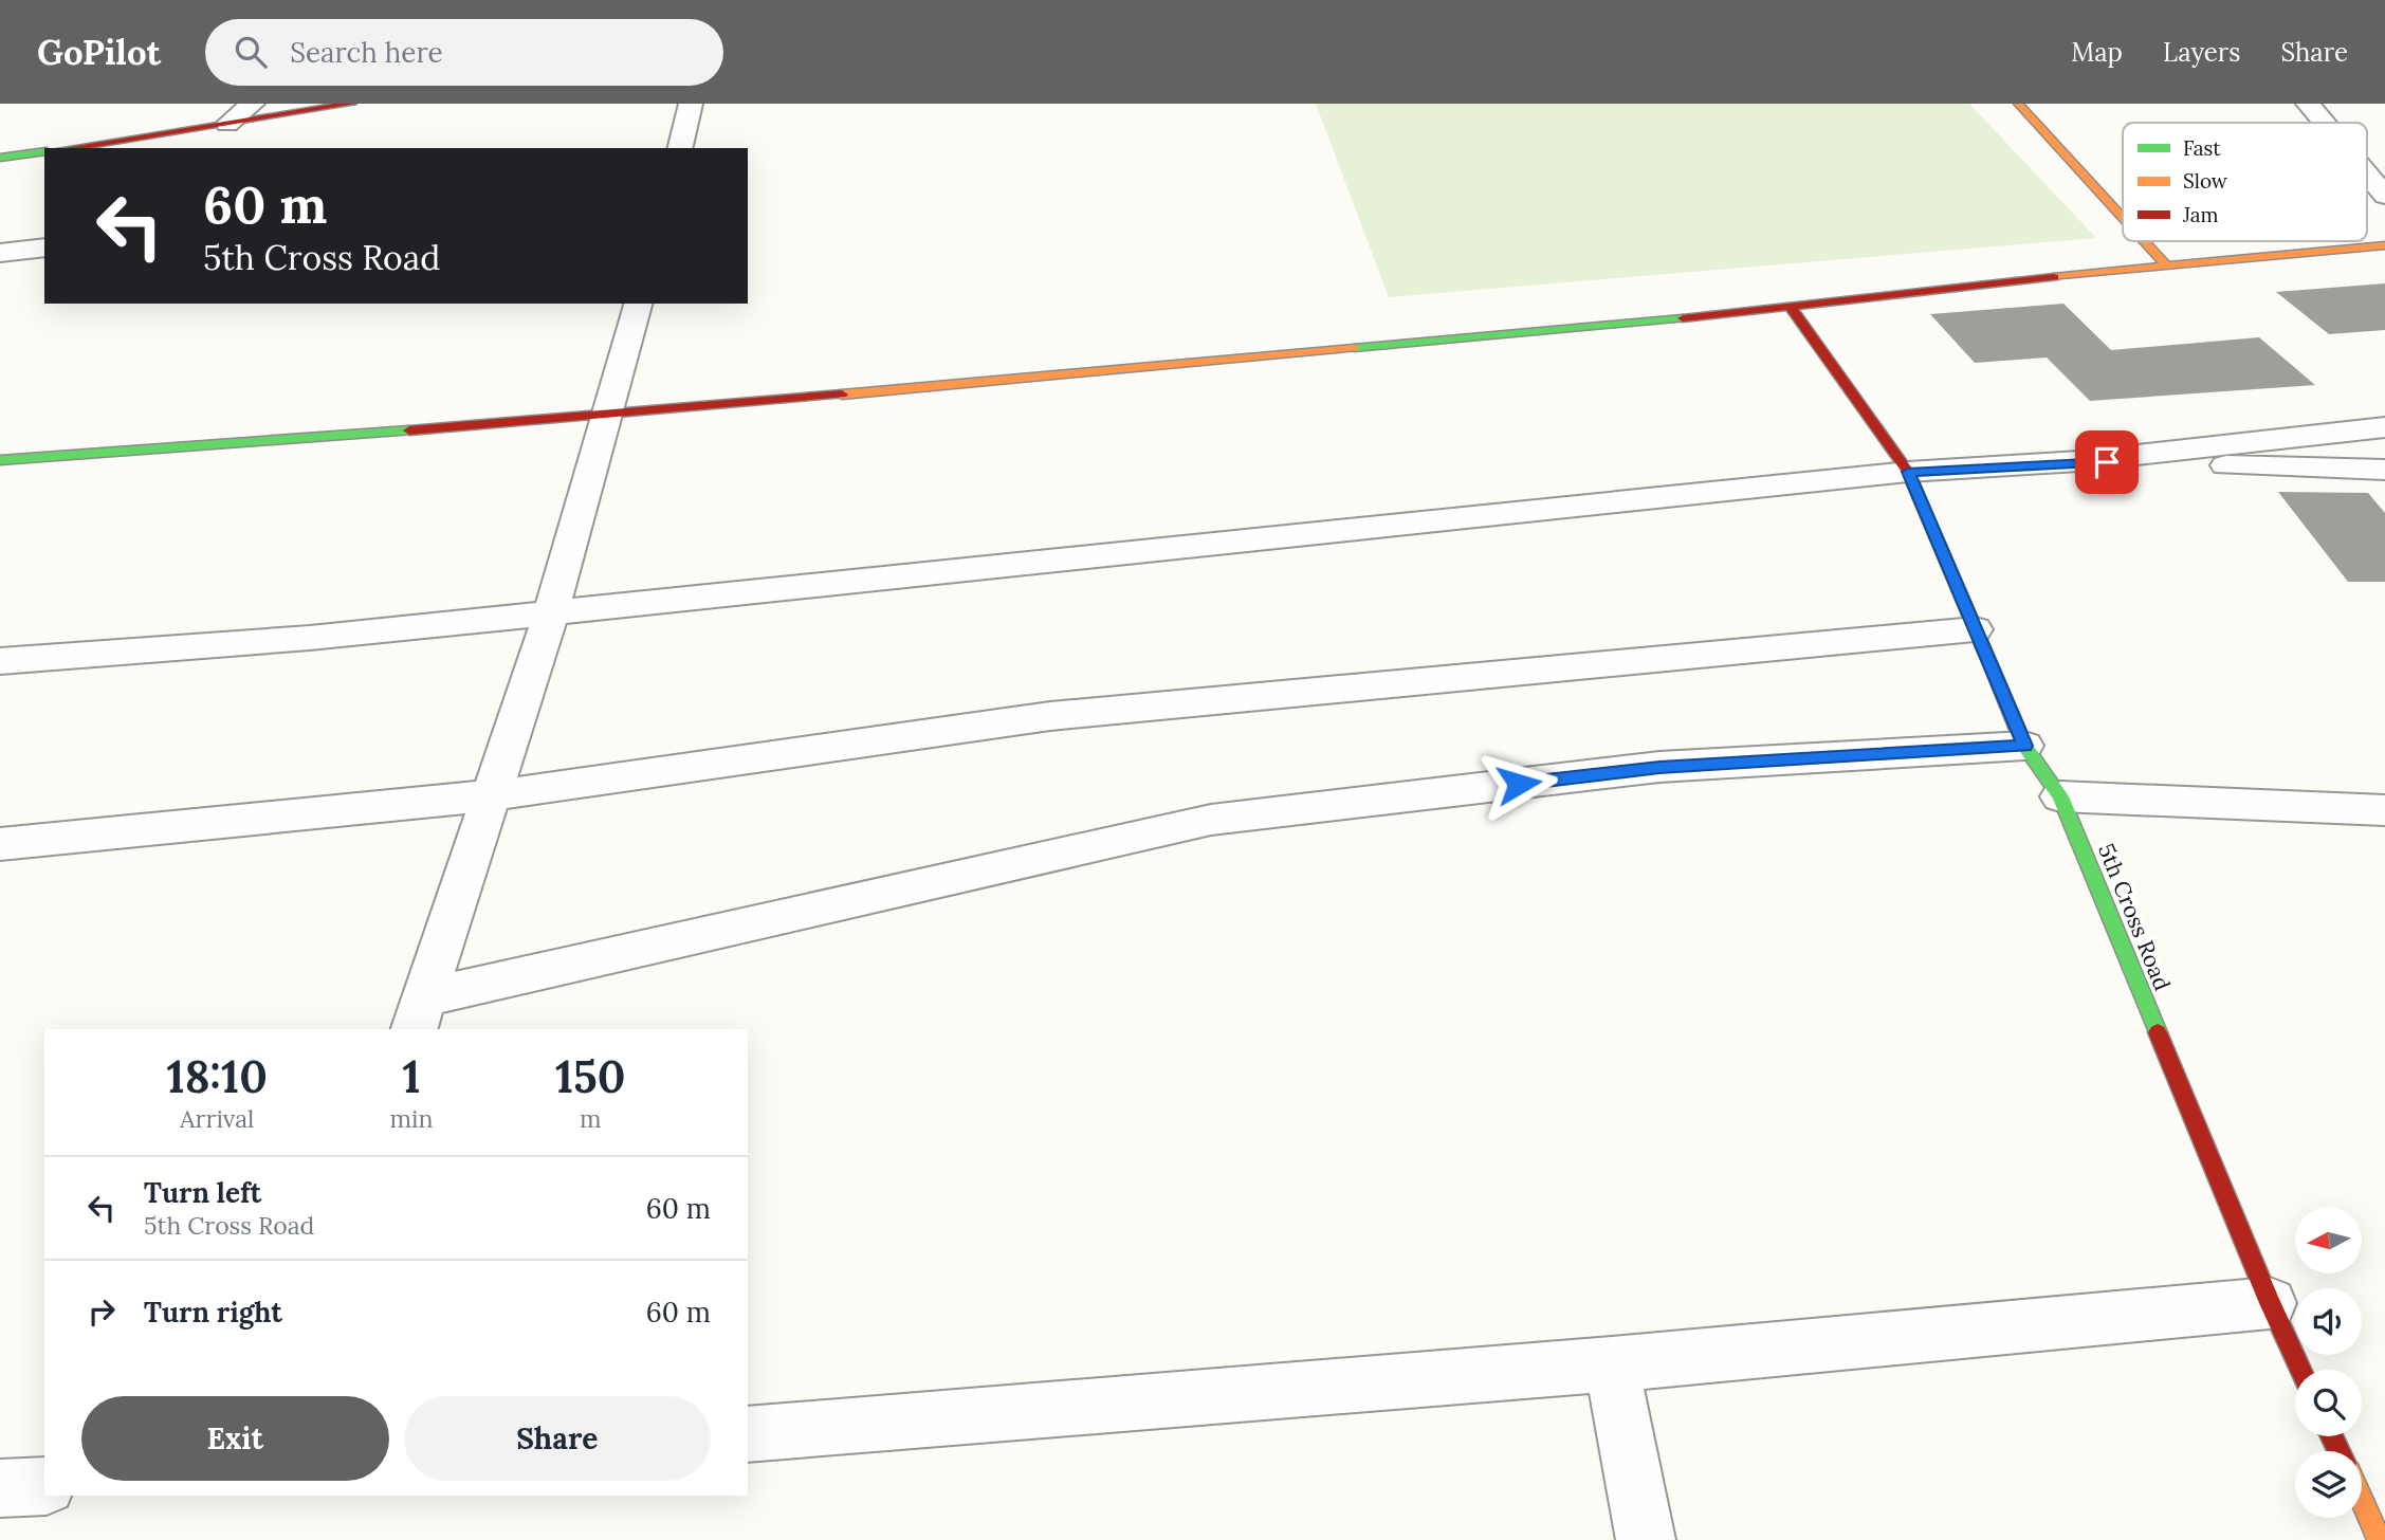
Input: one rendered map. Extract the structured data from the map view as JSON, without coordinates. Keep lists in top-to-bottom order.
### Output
{
  "streets": {
    "street": ["5th Cross Road"]
  },
  "legend": ["Fast", "Slow", "Jam"],
  "north": "left",
  "page": {
    "header": "GoPilot",
    "search": "Search here",
    "nav": ["Map", "Layers", "Share"],
    "turn": ["60 m", "5th Cross Road"],
    "eta": [
      "18:10",
      "Arrival",
      "1",
      "min",
      "150",
      "m"
    ],
    "list": [
      {
        "name": "Turn left",
        "note": "5th Cross Road",
        "value": "60 m"
      },
      {
        "name": "Turn right",
        "value": "60 m"
      }
    ],
    "buttons": ["Exit", "Share"]
  }
}
